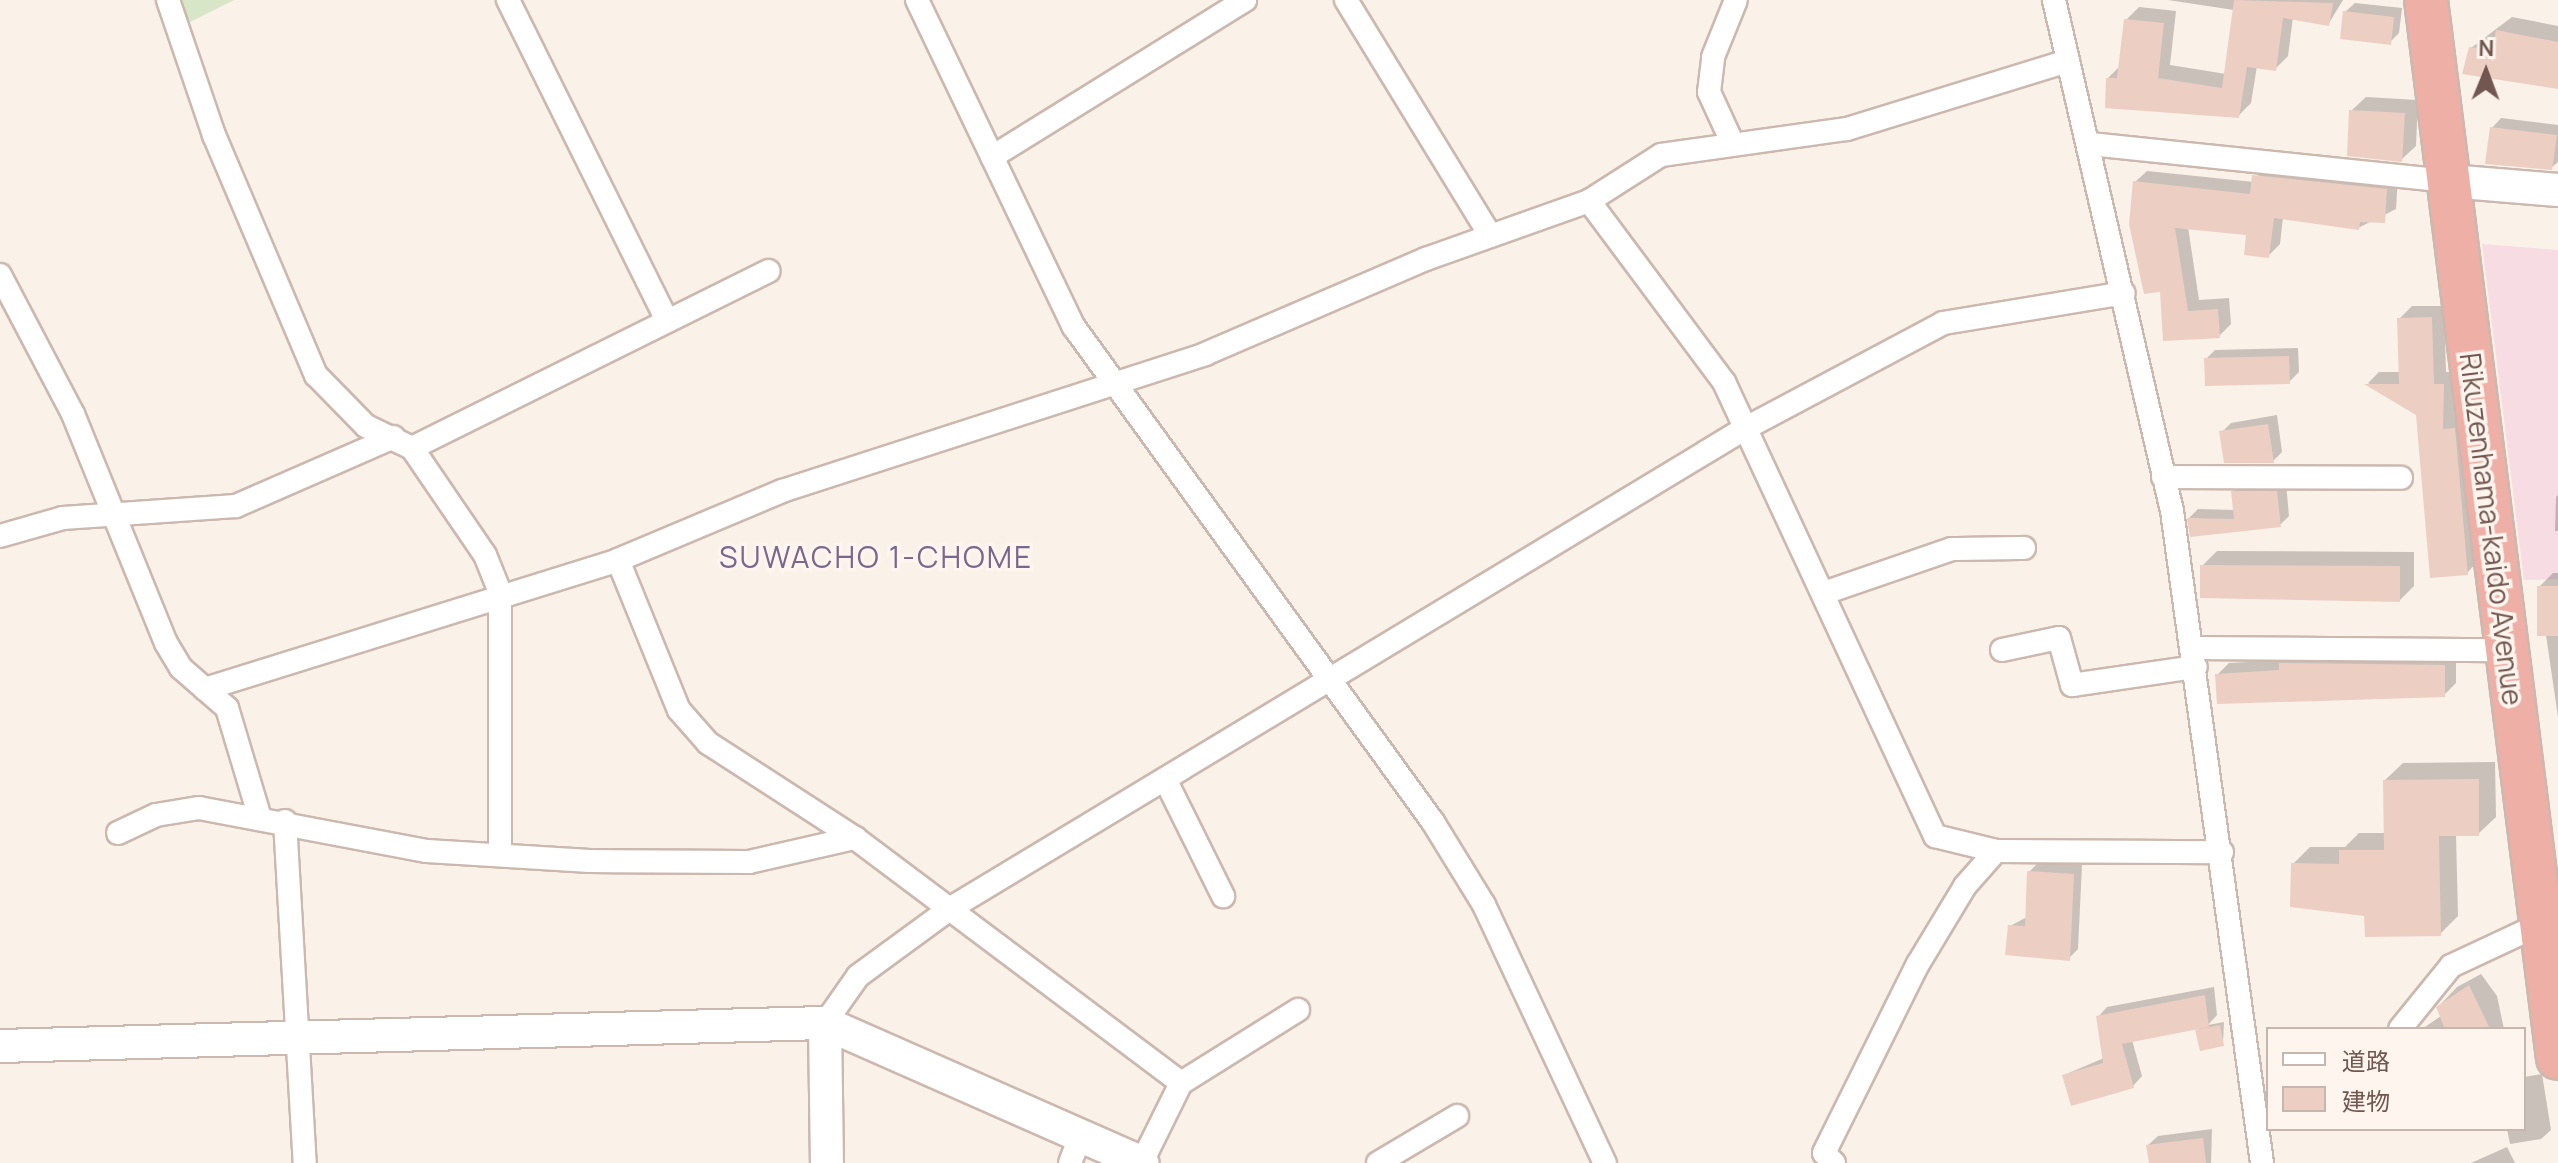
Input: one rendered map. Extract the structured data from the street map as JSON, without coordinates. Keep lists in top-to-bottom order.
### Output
{
  "streets": {
    "highway": ["Rikuzenhama-kaido Avenue"]
  },
  "districts": ["SUWACHO 1-CHOME"],
  "legend": ["道路", "建物"],
  "north": "top"
}
